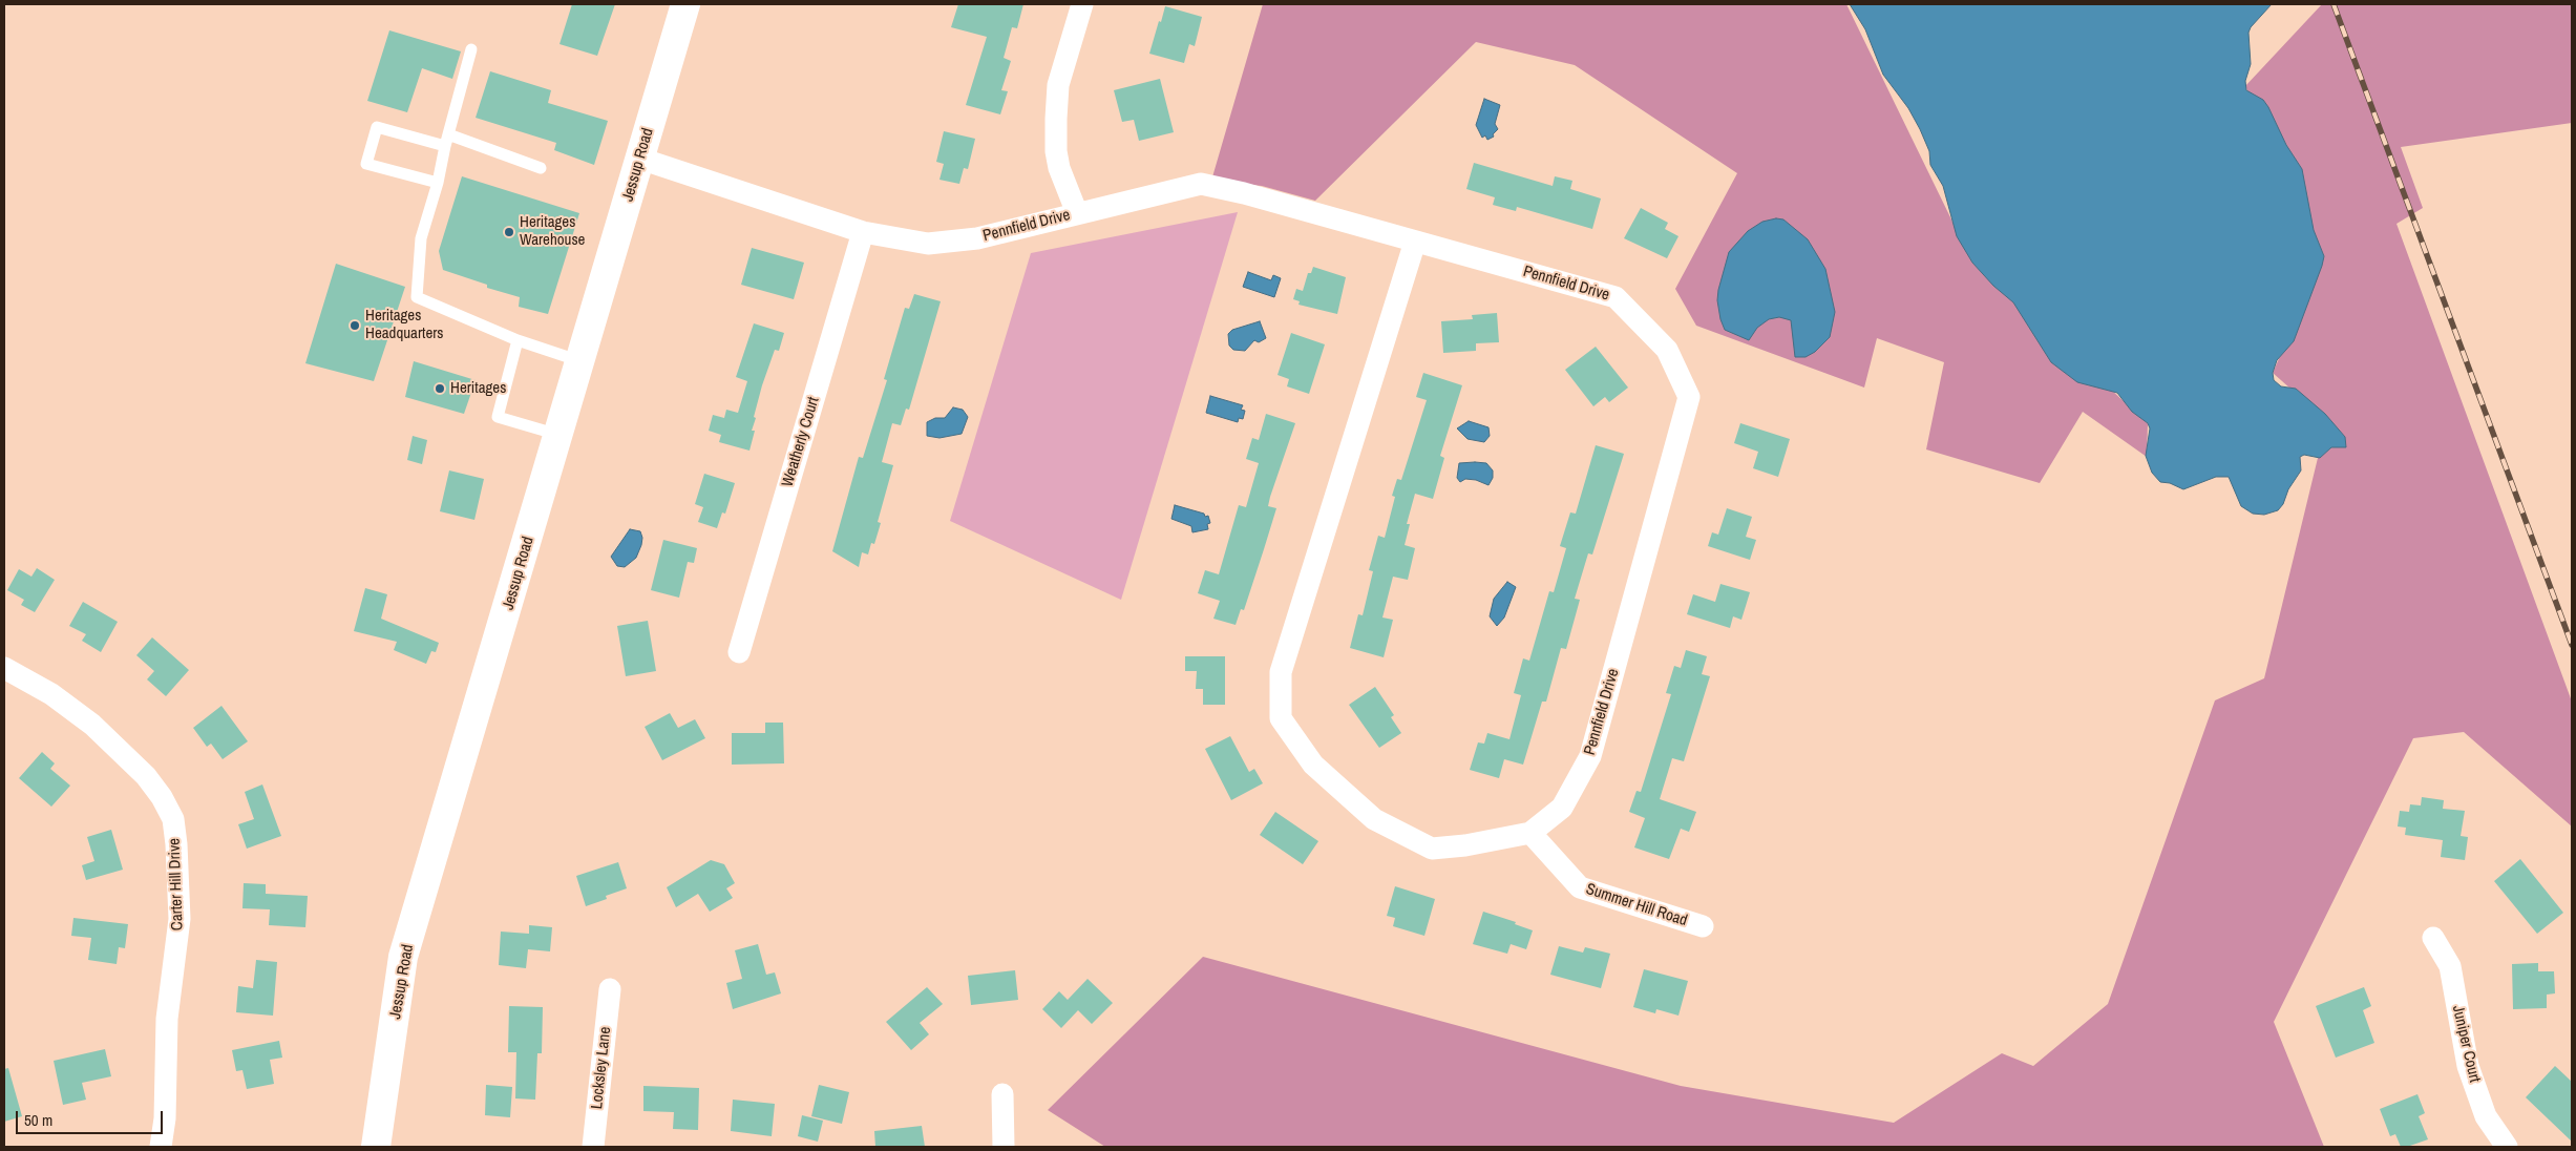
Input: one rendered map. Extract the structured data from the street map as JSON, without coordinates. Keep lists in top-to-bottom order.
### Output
{
  "streets": {
    "street": [
      "Jessup Road",
      "Pennfield Drive",
      "Weatherly Court",
      "Carter Hill Drive",
      "Summer Hill Road",
      "Juniper Court",
      "Locksley Lane"
    ]
  },
  "crossings": [
    ["Jessup Road", "Pennfield Drive"],
    ["Pennfield Drive", "Weatherly Court"],
    ["Pennfield Drive", "Summer Hill Road"]
  ],
  "places": ["Heritages Warehouse", "Heritages Headquarters", "Heritages"],
  "scale_bar": "50 m"
}
